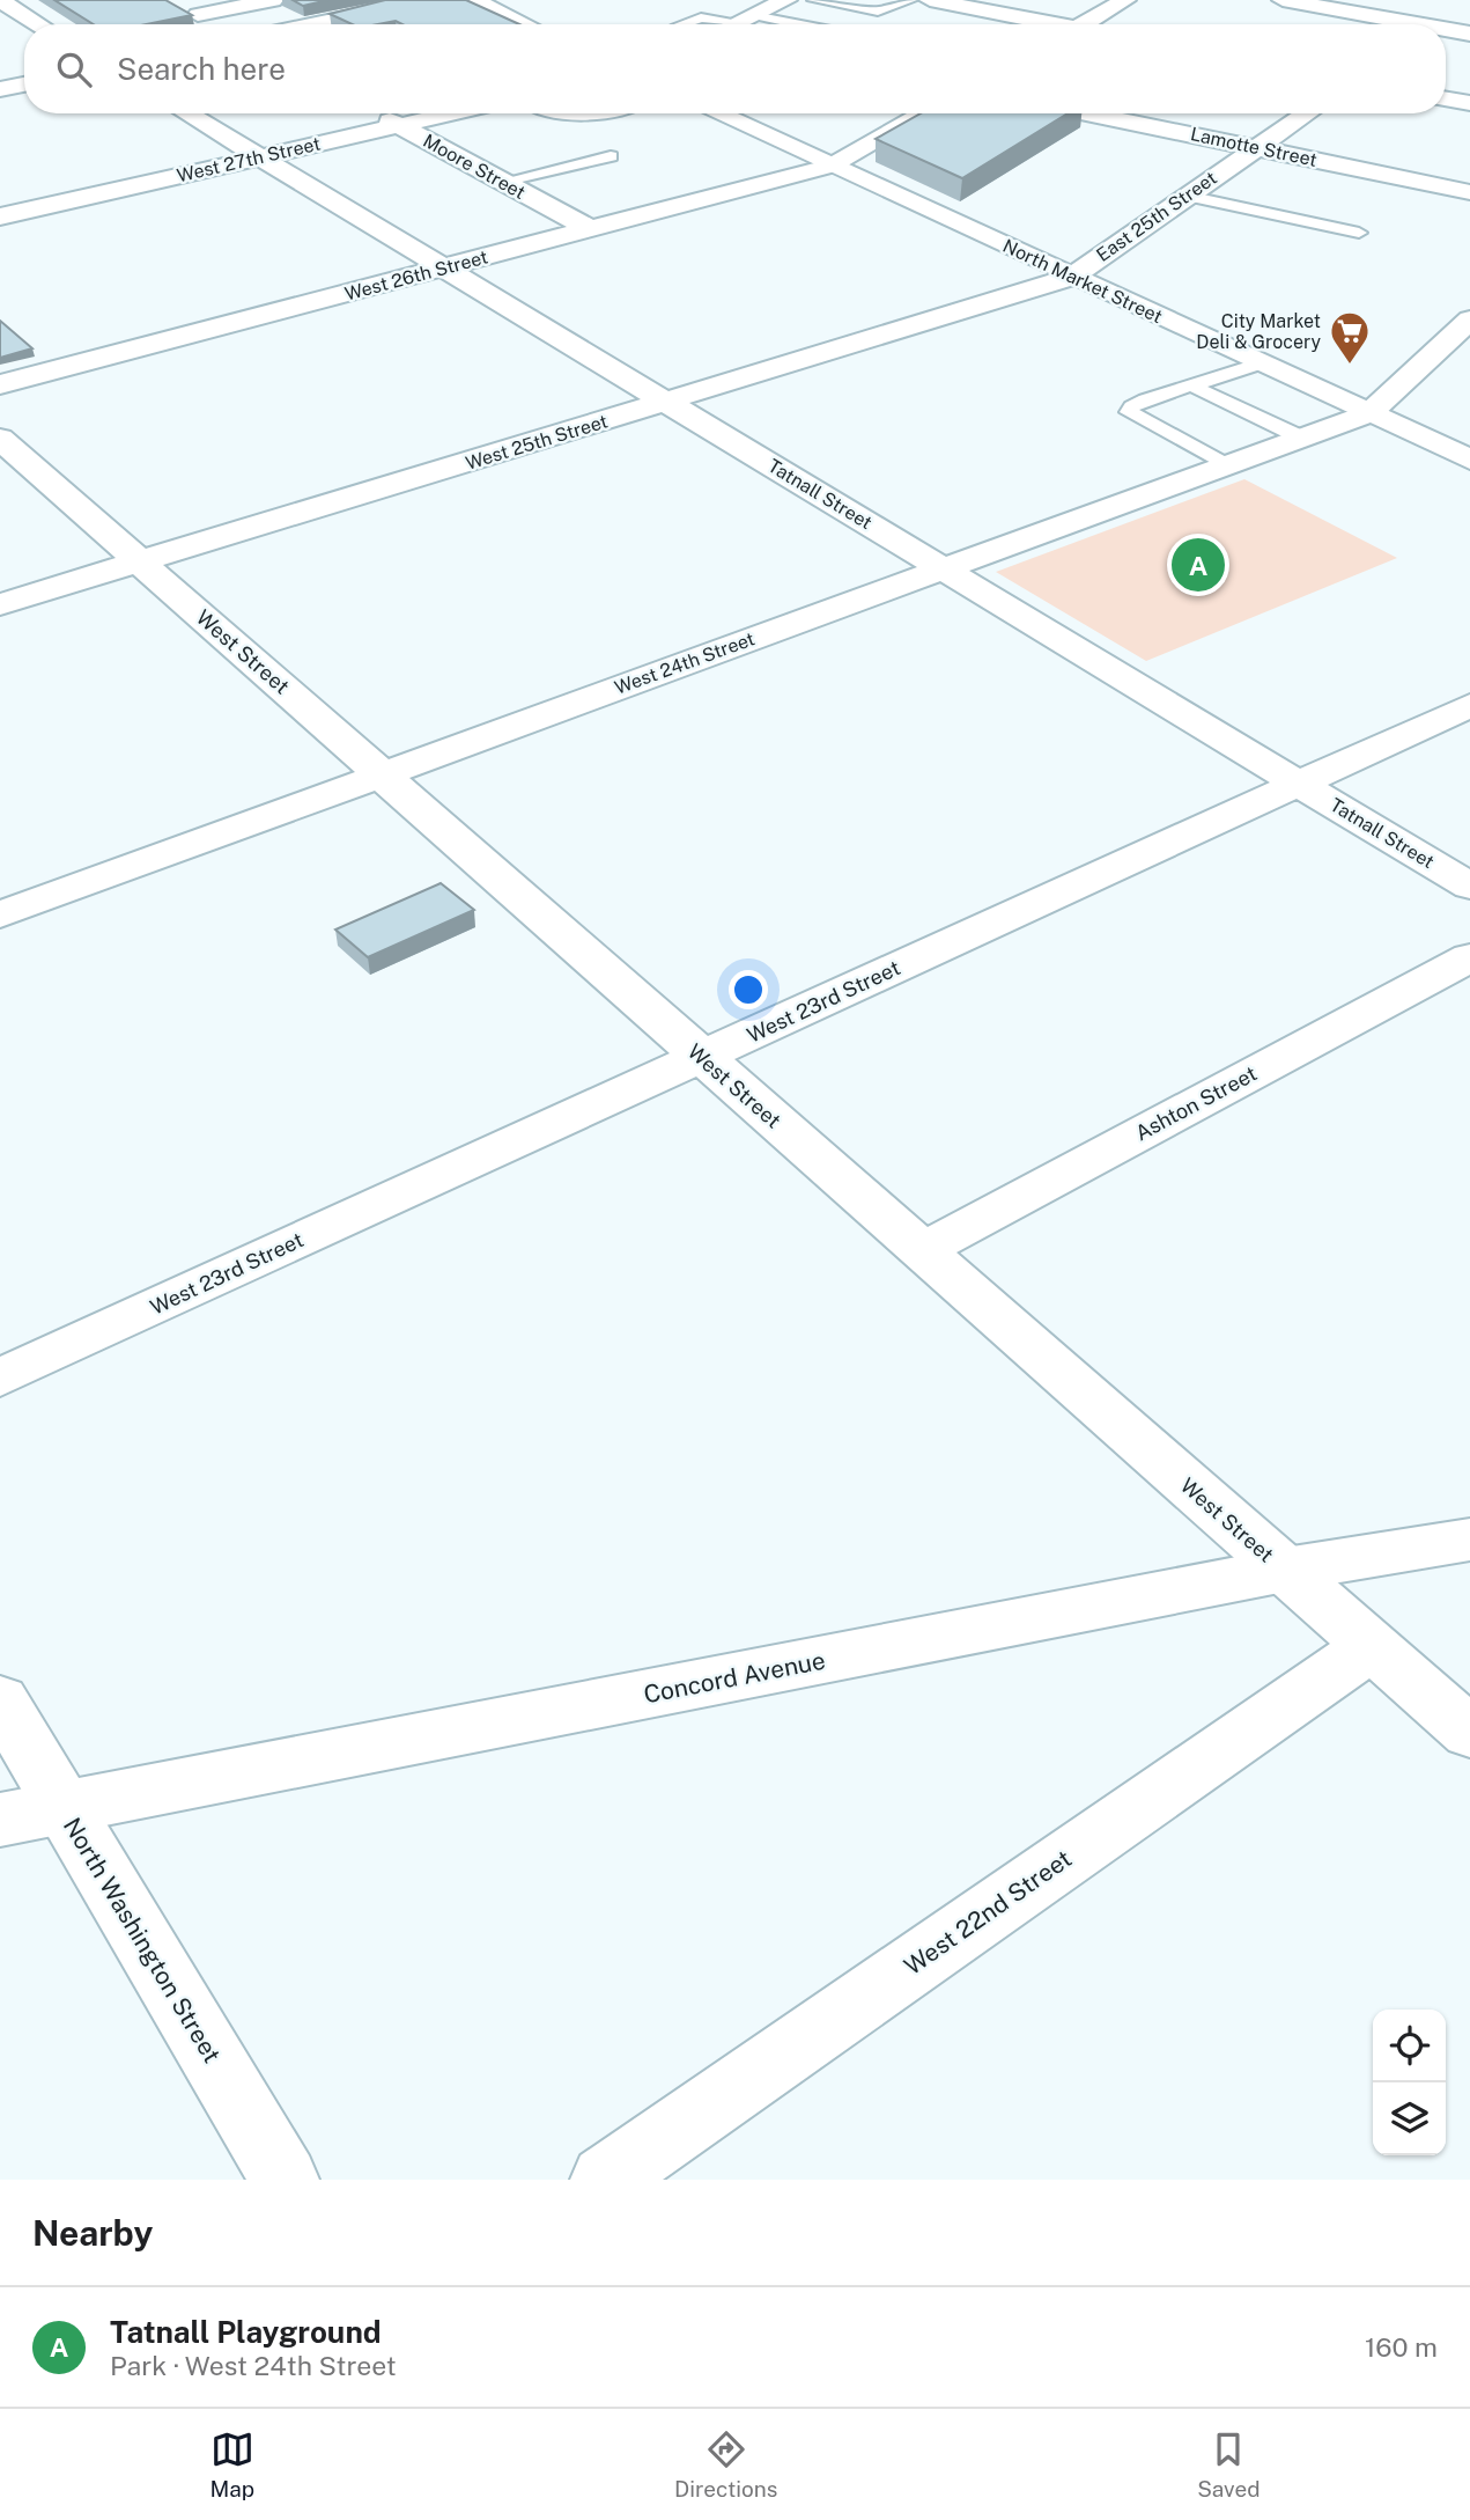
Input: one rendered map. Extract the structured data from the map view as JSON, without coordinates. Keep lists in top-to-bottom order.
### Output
{
  "streets": {
    "street": [
      "Lamotte Street",
      "West 27th Street",
      "Moore Street",
      "East 25th Street",
      "West 26th Street",
      "North Market Street",
      "West 25th Street",
      "Tatnall Street",
      "West Street",
      "West 24th Street",
      "West 23rd Street",
      "Ashton Street",
      "Concord Avenue",
      "West 22nd Street",
      "North Washington Street"
    ]
  },
  "crossings": [
    ["Lamotte Street", "East 25th Street"],
    ["West 27th Street", "Moore Street"],
    ["West 27th Street", "Tatnall Street"],
    ["Moore Street", "West 26th Street"],
    ["East 25th Street", "North Market Street"],
    ["East 25th Street", "West 25th Street"],
    ["West 26th Street", "North Market Street"],
    ["West 26th Street", "Tatnall Street"],
    ["North Market Street", "West 25th Street"],
    ["North Market Street", "West 24th Street"],
    ["West 25th Street", "Tatnall Street"],
    ["West 25th Street", "West Street"],
    ["Tatnall Street", "West 24th Street"],
    ["Tatnall Street", "West 23rd Street"],
    ["West Street", "West 24th Street"],
    ["West Street", "West 23rd Street"],
    ["West Street", "Ashton Street"],
    ["West Street", "Concord Avenue"],
    ["West Street", "West 22nd Street"],
    ["Concord Avenue", "North Washington Street"]
  ],
  "places": {
    "supermarket": ["City Market Deli & Grocery"]
  },
  "page": {
    "search": "Search here",
    "pins": "A",
    "heading": "Nearby",
    "list": [
      {
        "mark": "A",
        "name": "Tatnall Playground",
        "note": "Park · West 24th Street",
        "value": "160 m"
      }
    ],
    "nav": ["Map", "Directions", "Saved"]
  }
}
